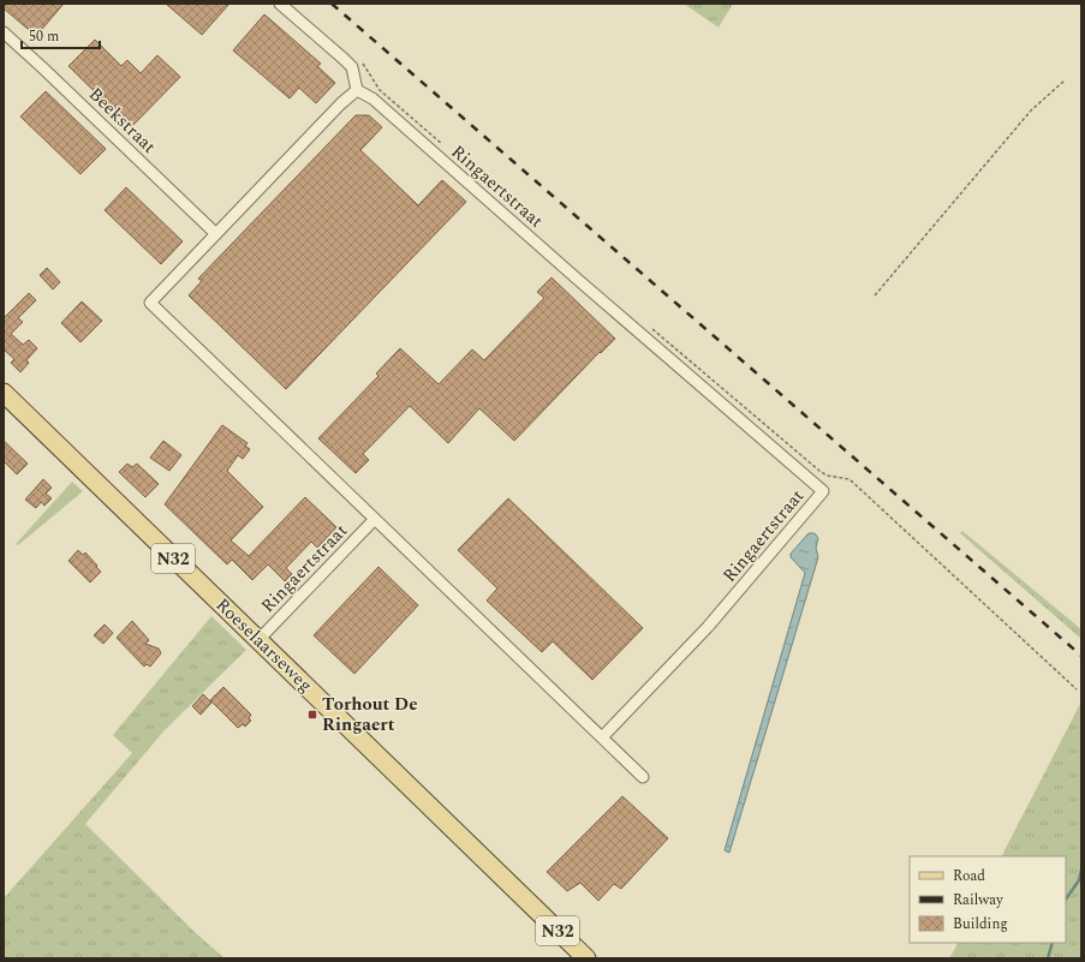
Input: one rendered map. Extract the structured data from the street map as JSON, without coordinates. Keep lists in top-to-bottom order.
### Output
{
  "streets": {
    "main road": ["N32", "Roeselaarseweg"],
    "street": ["Beekstraat", "Ringaertstraat"]
  },
  "crossings": [
    ["Ringaertstraat", "Roeselaarseweg"]
  ],
  "places": {
    "transit": ["Torhout De Ringaert"]
  },
  "legend": ["Road", "Railway", "Building"],
  "scale_bar": "50 m"
}
